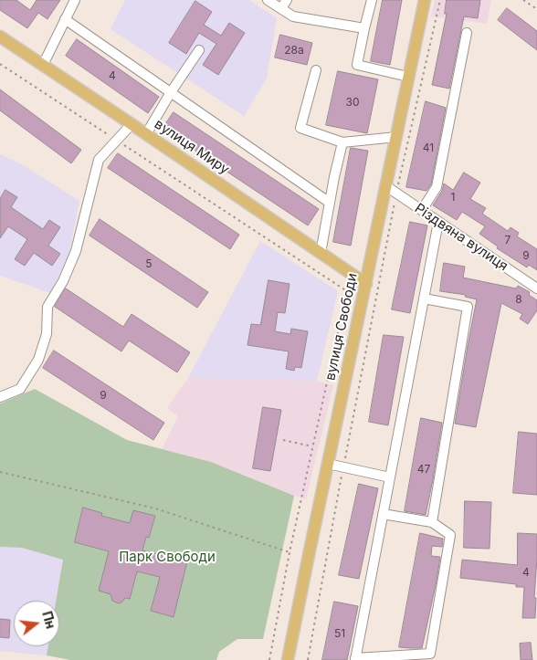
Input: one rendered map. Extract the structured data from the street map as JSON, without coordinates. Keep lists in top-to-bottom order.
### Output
{
  "streets": {
    "main road": ["вулиця Миру", "вулиця Свободи"],
    "street": ["Різдвяна вулиця"]
  },
  "crossings": [
    ["вулиця Миру", "вулиця Свободи"],
    ["Різдвяна вулиця", "вулиця Свободи"]
  ],
  "parks": ["Парк Свободи"],
  "house_numbers": [
    "28а",
    "4",
    "30",
    "41",
    "1",
    "7",
    "9",
    "5",
    "8",
    "9",
    "47",
    "4",
    "51"
  ],
  "north": "right"
}
